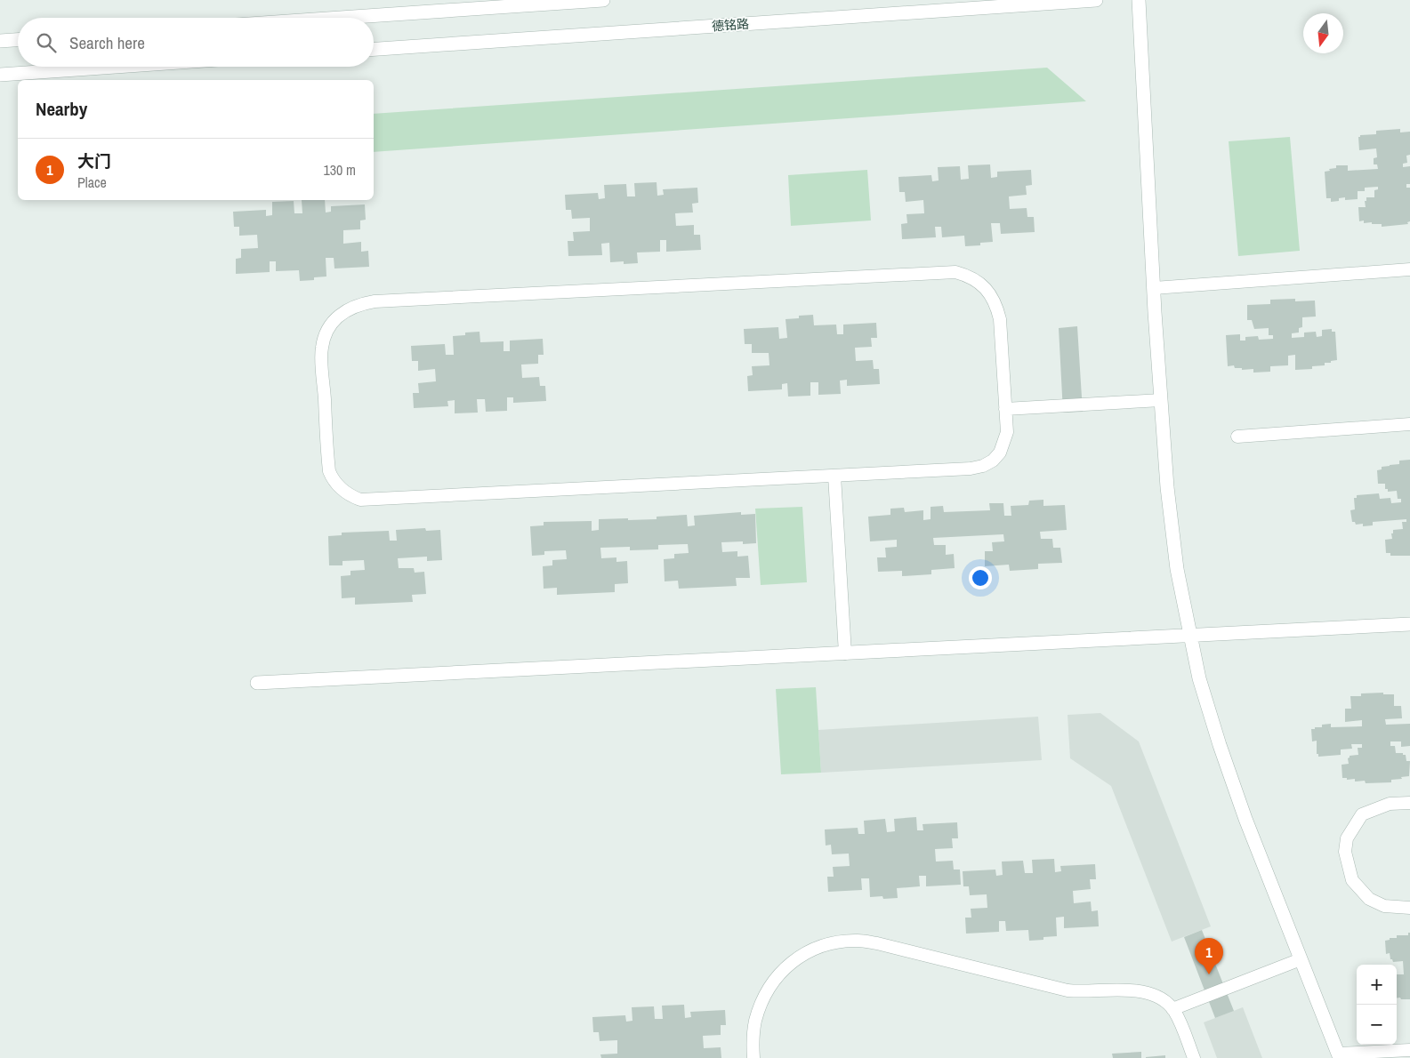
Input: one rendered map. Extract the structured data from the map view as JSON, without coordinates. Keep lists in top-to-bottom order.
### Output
{
  "streets": {
    "street": ["德铭路"]
  },
  "north": "bottom",
  "page": {
    "search": "Search here",
    "heading": "Nearby",
    "list": [
      {
        "mark": "1",
        "name": "大门",
        "note": "Place",
        "value": "130 m"
      }
    ],
    "pins": "1",
    "map_buttons": ["+", "−"]
  }
}
